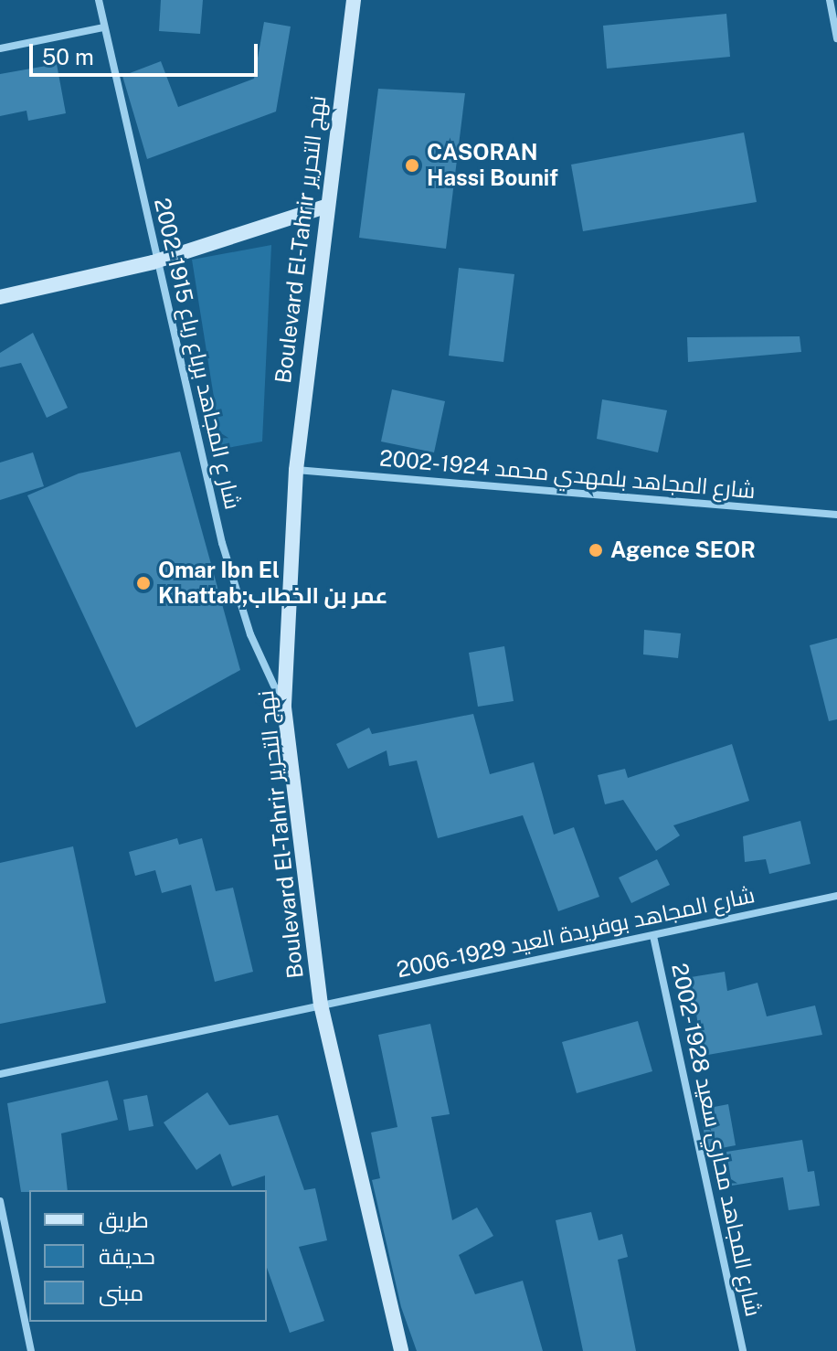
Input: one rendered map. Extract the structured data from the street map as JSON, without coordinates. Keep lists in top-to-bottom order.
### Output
{
  "streets": {
    "main road": ["Boulevard El-Tahrir نهج التحرير"],
    "street": [
      "شار ع المجاهد برباع رباع 1915-2002",
      "شارع المجاهد بلمهدي محمد 1924-2002",
      "شارع المجاهد بوفريدة العيد 1929-2006",
      "شارع المجاهد محاري سعيد 1928-2002"
    ]
  },
  "crossings": [
    ["Boulevard El-Tahrir نهج التحرير", "شار ع المجاهد برباع رباع 1915-2002"],
    ["Boulevard El-Tahrir نهج التحرير", "شارع المجاهد بلمهدي محمد 1924-2002"],
    ["Boulevard El-Tahrir نهج التحرير", "شارع المجاهد بوفريدة العيد 1929-2006"],
    ["شارع المجاهد بوفريدة العيد 1929-2006", "شارع المجاهد محاري سعيد 1928-2002"]
  ],
  "places": ["CASORAN Hassi Bounif", "Agence SEOR", "Omar Ibn El Khattab;عمر بن الخطاب"],
  "legend": ["طريق", "حديقة", "مبنى"],
  "scale_bar": "50 m"
}
